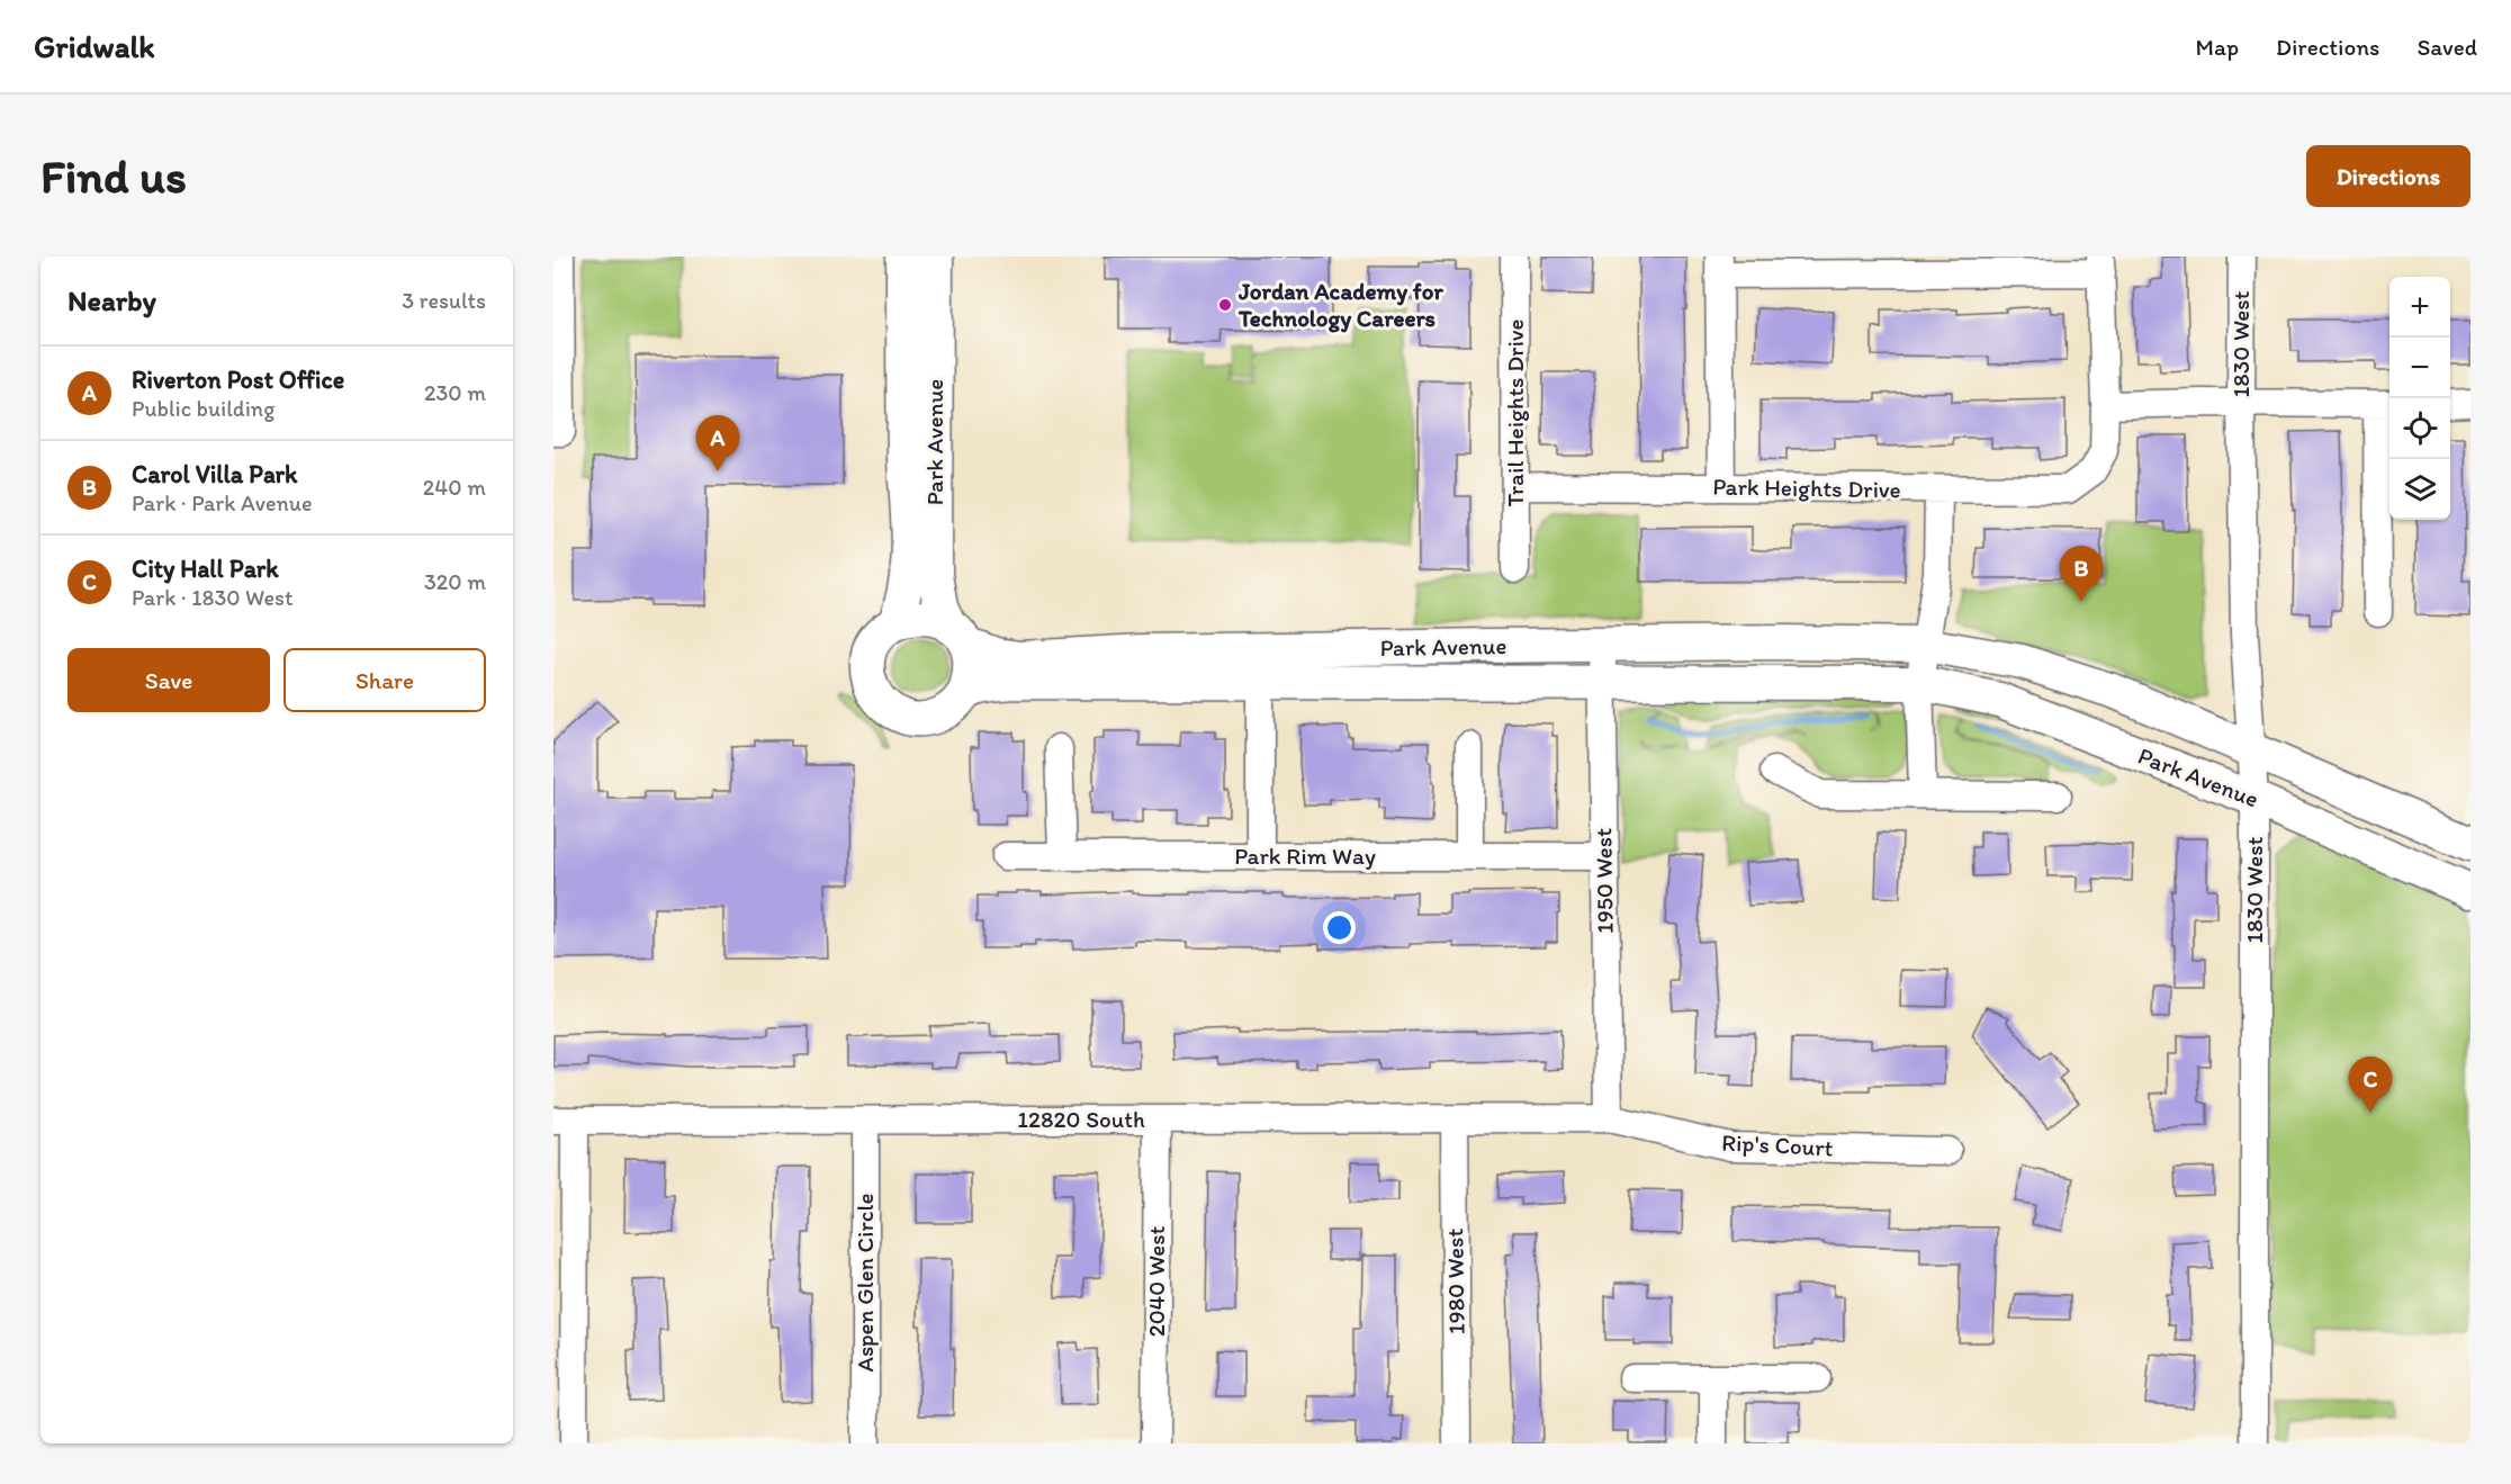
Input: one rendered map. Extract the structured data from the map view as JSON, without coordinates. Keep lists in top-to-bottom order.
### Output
{
  "streets": {
    "street": [
      "1830 West",
      "Trail Heights Drive",
      "Park Avenue",
      "Park Heights Drive",
      "Park Rim Way",
      "1950 West",
      "12820 South",
      "Rip's Court",
      "2040 West",
      "1980 West",
      "Aspen Glen Circle"
    ]
  },
  "crossings": [
    ["1830 West", "Park Avenue"],
    ["Trail Heights Drive", "Park Heights Drive"],
    ["Park Avenue", "1950 West"],
    ["Park Rim Way", "1950 West"],
    ["1950 West", "12820 South"],
    ["1950 West", "Rip's Court"],
    ["12820 South", "Rip's Court"],
    ["12820 South", "2040 West"],
    ["12820 South", "1980 West"],
    ["12820 South", "Aspen Glen Circle"]
  ],
  "places": ["Jordan Academy for Technology Careers"],
  "page": {
    "header": "Gridwalk",
    "nav": ["Map", "Directions", "Saved"],
    "buttons": [
      "Directions",
      ["Save", "Share"]
    ],
    "title": "Find us",
    "heading": ["Nearby", "3 results"],
    "map_buttons": ["+", "−"],
    "list": [
      {
        "mark": "A",
        "name": "Riverton Post Office",
        "note": "Public building",
        "value": "230 m"
      },
      {
        "mark": "B",
        "name": "Carol Villa Park",
        "note": "Park · Park Avenue",
        "value": "240 m"
      },
      {
        "mark": "C",
        "name": "City Hall Park",
        "note": "Park · 1830 West",
        "value": "320 m"
      }
    ],
    "pins": ["A", "B", "C"]
  }
}
